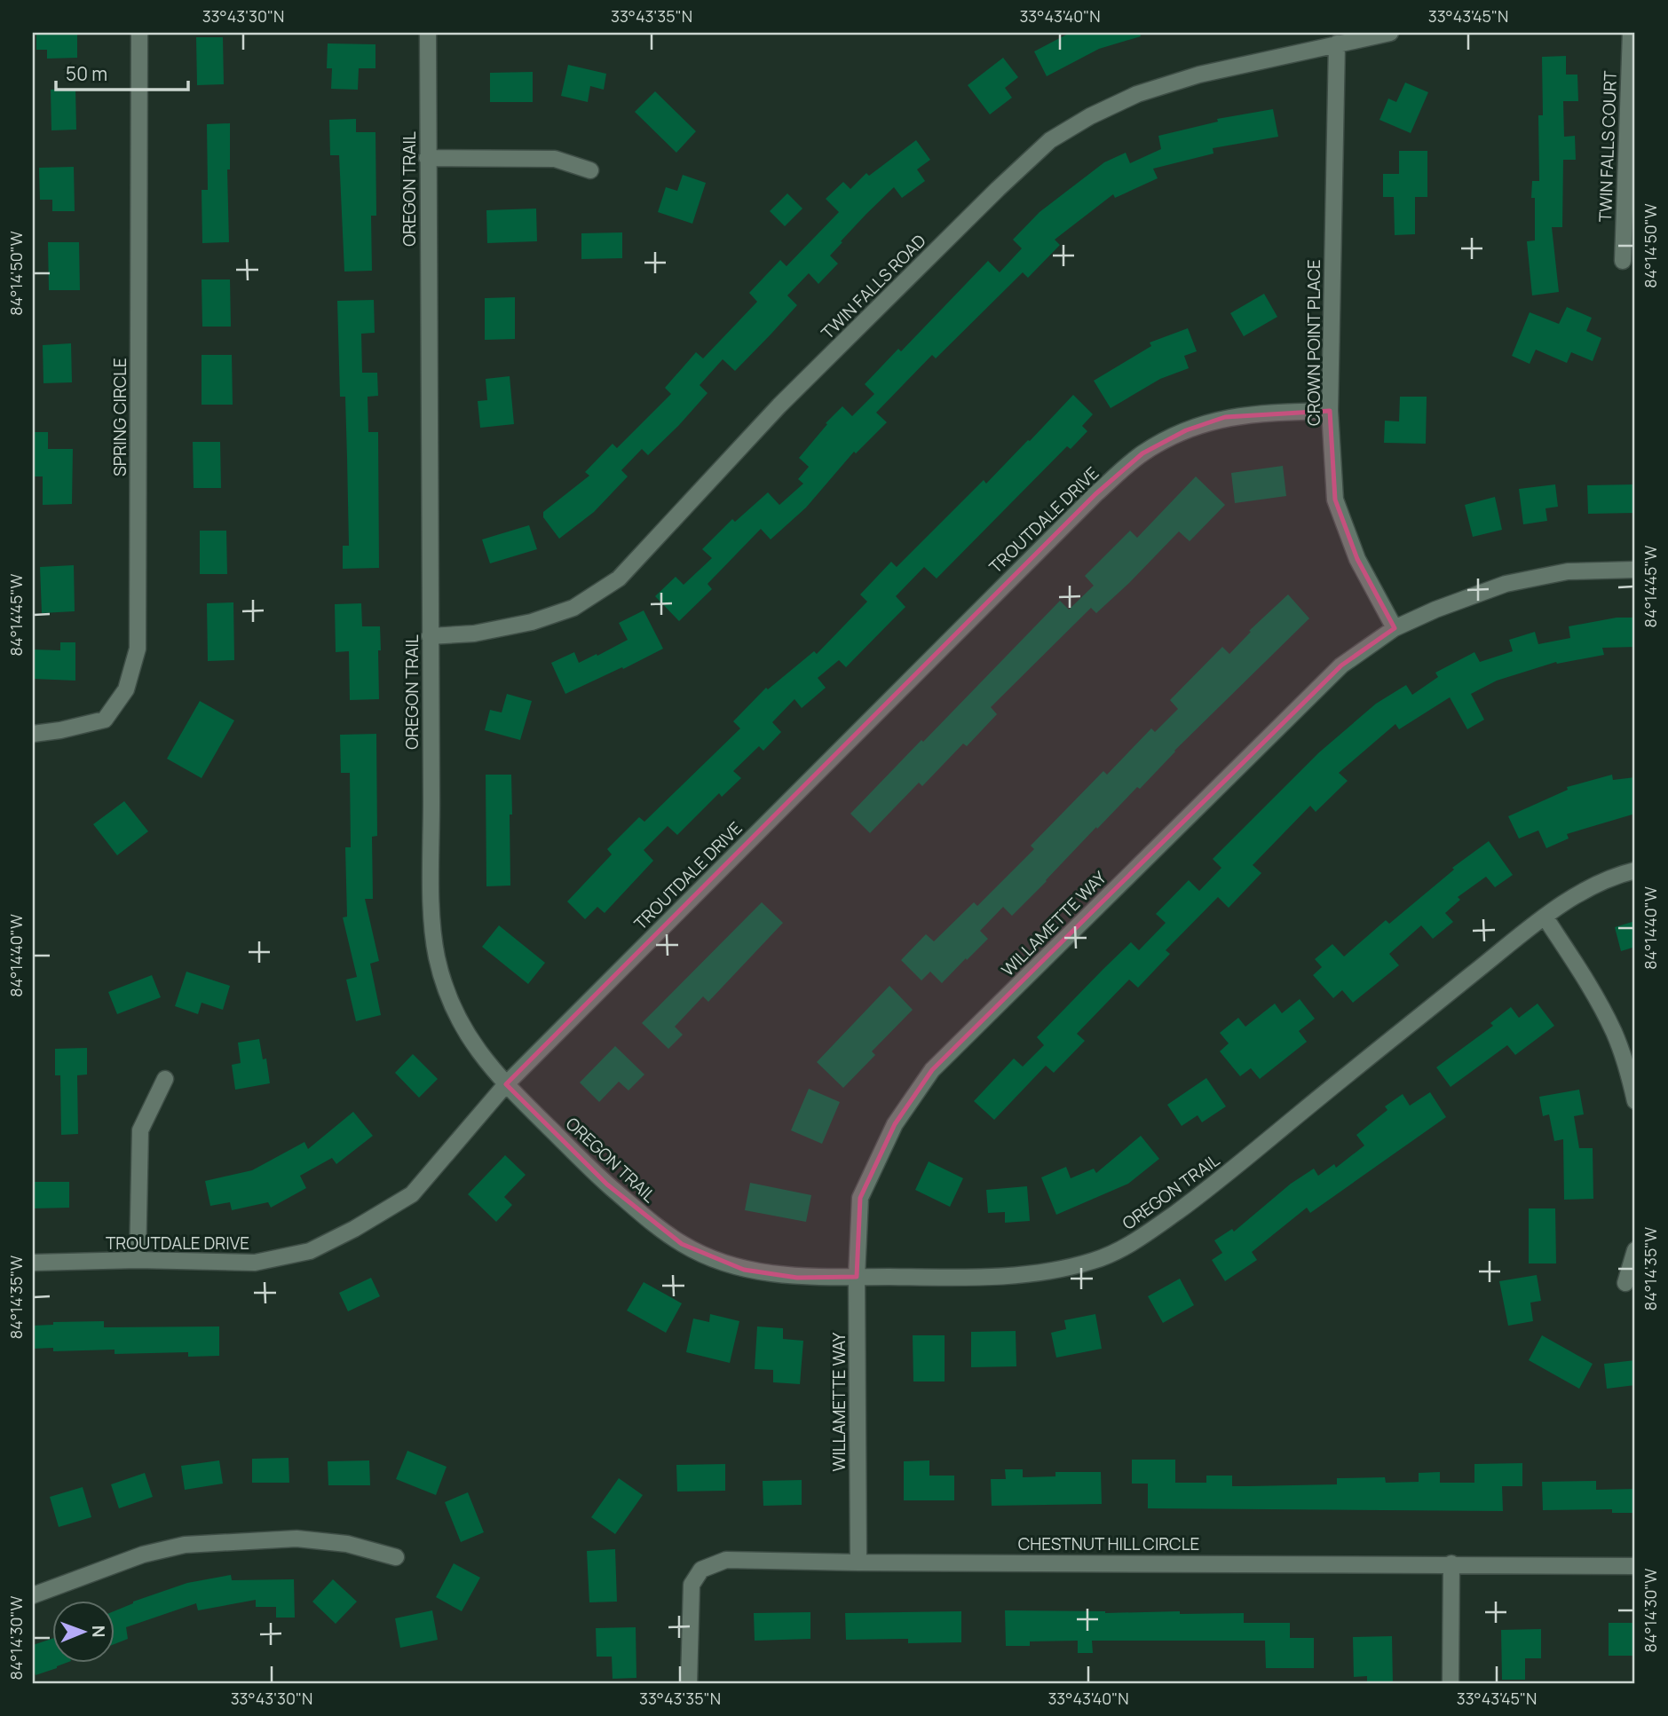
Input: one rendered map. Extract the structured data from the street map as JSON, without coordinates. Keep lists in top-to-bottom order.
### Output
{
  "streets": {
    "street": [
      "TWIN FALLS COURT",
      "OREGON TRAIL",
      "TWIN FALLS ROAD",
      "CROWN POINT PLACE",
      "SPRING CIRCLE",
      "TROUTDALE DRIVE",
      "WILLAMETTE WAY",
      "CHESTNUT HILL CIRCLE"
    ]
  },
  "crossings": [
    ["OREGON TRAIL", "TWIN FALLS ROAD"],
    ["OREGON TRAIL", "TROUTDALE DRIVE"],
    ["OREGON TRAIL", "WILLAMETTE WAY"],
    ["TWIN FALLS ROAD", "CROWN POINT PLACE"],
    ["CROWN POINT PLACE", "TROUTDALE DRIVE"],
    ["CROWN POINT PLACE", "WILLAMETTE WAY"],
    ["WILLAMETTE WAY", "CHESTNUT HILL CIRCLE"]
  ],
  "scale_bar": "50 m",
  "north": "right",
  "coordinates": [
    "33°43'30\"N",
    "33°43'35\"N",
    "33°43'40\"N",
    "33°43'45\"N",
    "84°14'50\"W",
    "84°14'45\"W",
    "84°14'40\"W",
    "84°14'35\"W",
    "84°14'30\"W"
  ]
}
